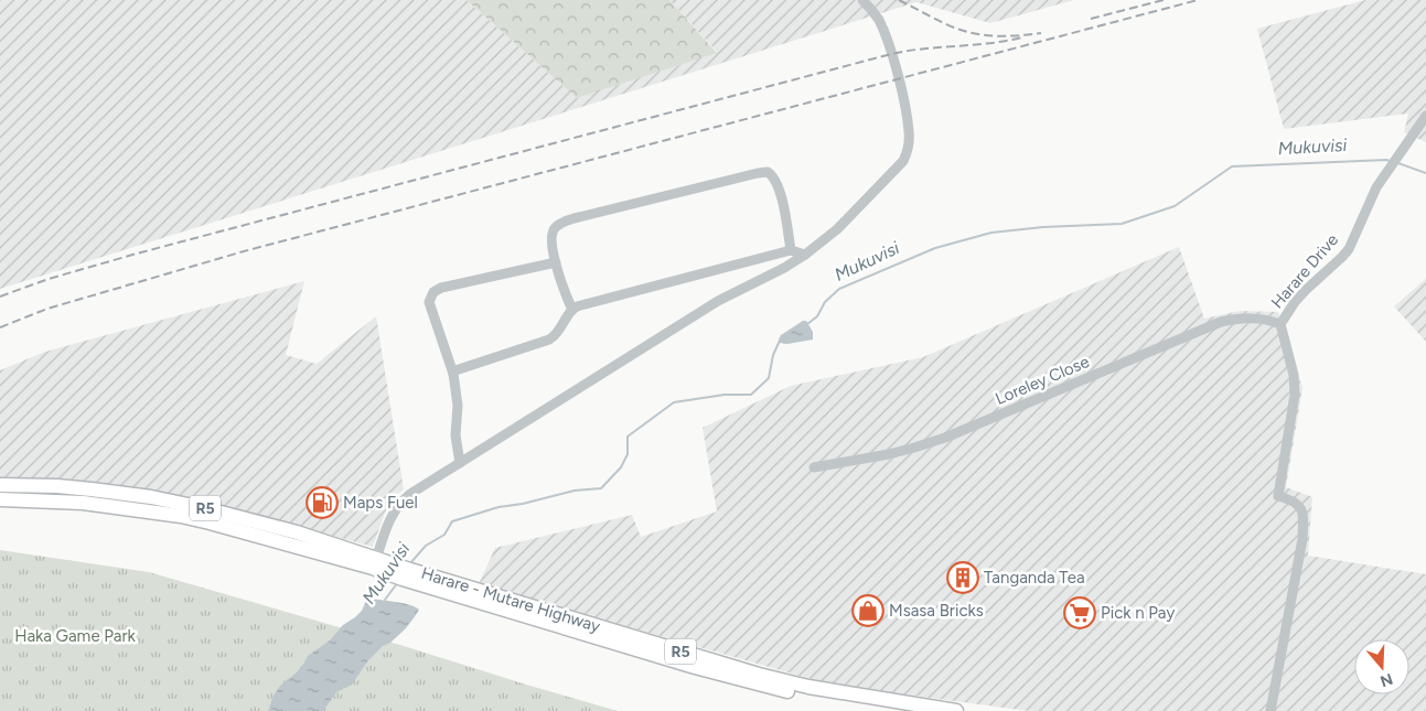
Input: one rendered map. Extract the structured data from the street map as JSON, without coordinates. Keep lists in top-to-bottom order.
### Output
{
  "streets": {
    "highway": ["R5", "Harare - Mutare Highway"],
    "street": ["Harare Drive", "Loreley Close"]
  },
  "crossings": [
    ["Harare Drive", "Loreley Close"]
  ],
  "water": ["Mukuvisi"],
  "parks": ["Haka Game Park"],
  "places": {
    "fuel station": ["Maps Fuel"],
    "building": ["Tanganda Tea"],
    "shop": ["Msasa Bricks"],
    "supermarket": ["Pick n Pay"]
  },
  "north": "bottom"
}
